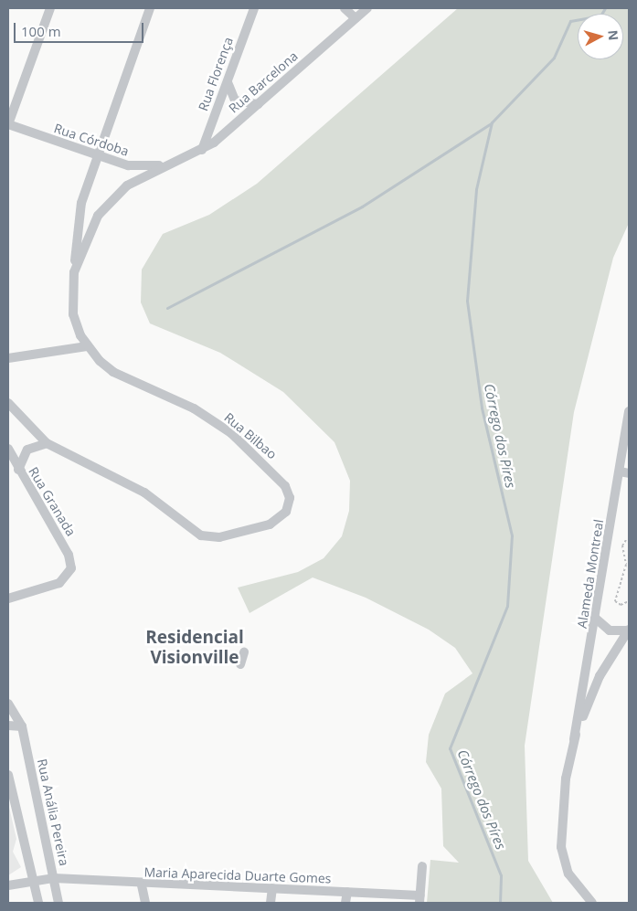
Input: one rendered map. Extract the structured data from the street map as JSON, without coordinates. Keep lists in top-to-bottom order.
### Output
{
  "streets": {
    "street": [
      "Rua Florença",
      "Rua Barcelona",
      "Rua Córdoba",
      "Rua Bilbao",
      "Rua Granada",
      "Alameda Montreal",
      "Rua Anália Pereira",
      "Maria Aparecida Duarte Gomes"
    ]
  },
  "crossings": [
    ["Rua Florença", "Rua Barcelona"],
    ["Rua Barcelona", "Rua Córdoba"],
    ["Rua Barcelona", "Rua Bilbao"],
    ["Rua Córdoba", "Rua Bilbao"],
    ["Rua Anália Pereira", "Maria Aparecida Duarte Gomes"]
  ],
  "districts": ["Residencial Visionville"],
  "water": ["Córrego dos Píres"],
  "scale_bar": "100 m",
  "north": "right"
}
